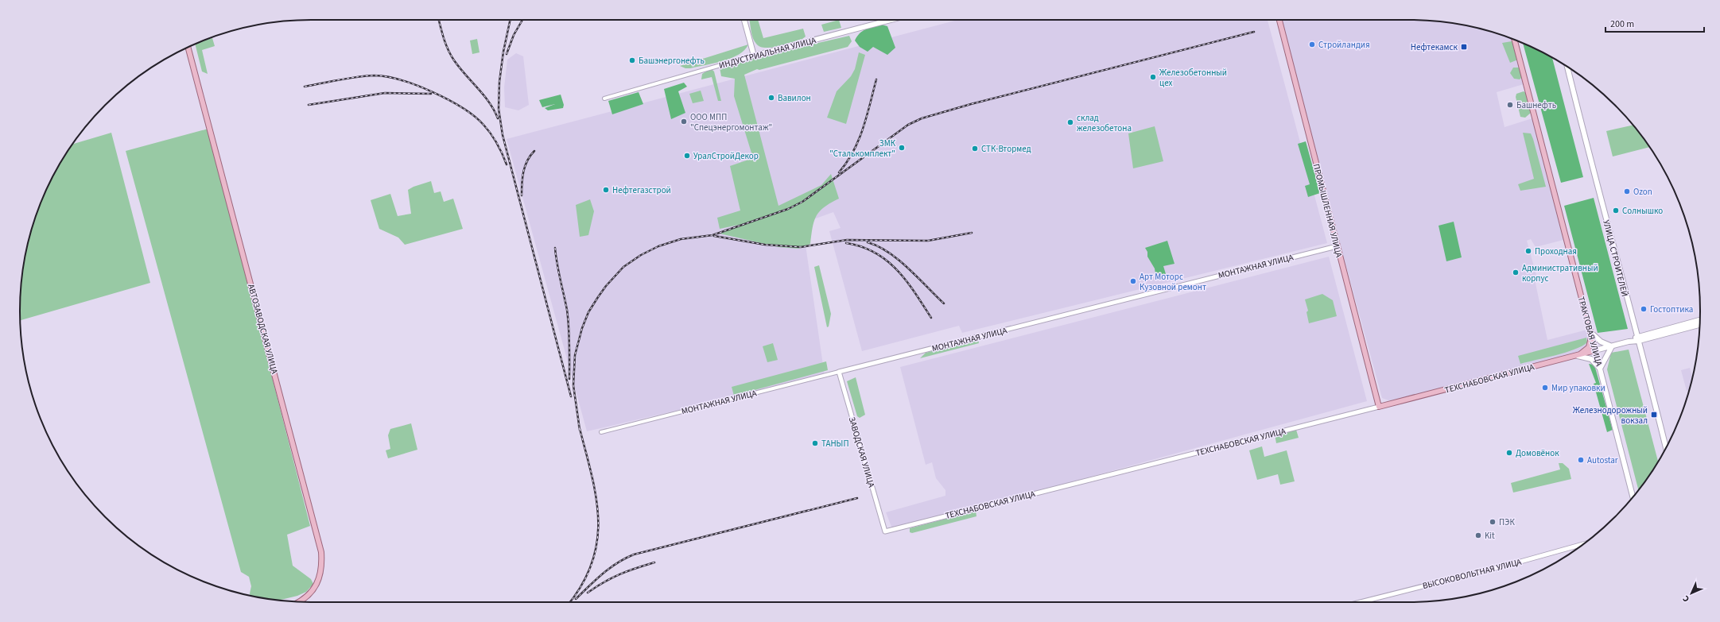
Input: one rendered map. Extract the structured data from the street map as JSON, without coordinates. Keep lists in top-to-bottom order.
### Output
{
  "streets": {
    "main road": [
      "ИНДУСТРИАЛЬНАЯ УЛИЦА",
      "ПРОМЫШЛЕННАЯ УЛИЦА",
      "УЛИЦА СТРОИТЕЛЕЙ",
      "АВТОЗАВОДСКАЯ УЛИЦА",
      "ТРАКТОВАЯ УЛИЦА",
      "ТЕХСНАБОВСКАЯ УЛИЦА"
    ],
    "street": ["МОНТАЖНАЯ УЛИЦА", "ЗАВОДСКАЯ УЛИЦА", "ВЫСОКОВОЛЬТНАЯ УЛИЦА"]
  },
  "crossings": [
    ["ПРОМЫШЛЕННАЯ УЛИЦА", "МОНТАЖНАЯ УЛИЦА"],
    ["ПРОМЫШЛЕННАЯ УЛИЦА", "ТЕХСНАБОВСКАЯ УЛИЦА"],
    ["МОНТАЖНАЯ УЛИЦА", "ЗАВОДСКАЯ УЛИЦА"],
    ["ТРАКТОВАЯ УЛИЦА", "ТЕХСНАБОВСКАЯ УЛИЦА"],
    ["ТЕХСНАБОВСКАЯ УЛИЦА", "ЗАВОДСКАЯ УЛИЦА"]
  ],
  "places": {
    "other": [
      "Стройландия",
      "Башэнергонефть",
      "Железобетонный цех",
      "Вавилон",
      "Башнефть",
      "ООО МПП \"Спецэнергомонтаж\"",
      "склад железобетона",
      "ЗМК \"Сталькомплект\"",
      "СТК-Втормед",
      "УралСтройДекор",
      "Нефтегазстрой",
      "Ozon",
      "Солнышко",
      "Проходная",
      "Административный корпус",
      "Арт Моторс Кузовной ремонт",
      "Гостоптика",
      "Мир упаковки",
      "ТАНЫП",
      "Домовёнок",
      "Autostar",
      "ПЭК",
      "Kit"
    ],
    "transit": ["Нефтекамск", "Железнодорожный вокзал"]
  },
  "scale_bar": "200 m",
  "north": "bottom left"
}
